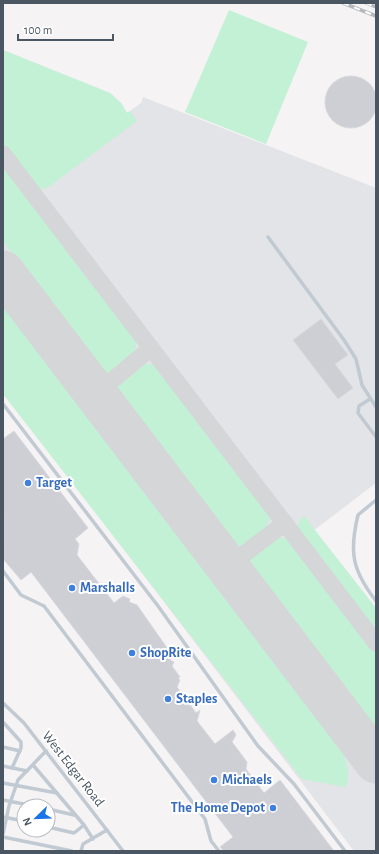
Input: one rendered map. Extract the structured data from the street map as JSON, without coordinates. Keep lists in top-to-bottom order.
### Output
{
  "streets": {
    "lane": ["West Edgar Road"]
  },
  "places": [
    "Target",
    "Marshalls",
    "ShopRite",
    "Staples",
    "Michaels",
    "The Home Depot"
  ],
  "scale_bar": "100 m",
  "north": "bottom left"
}
